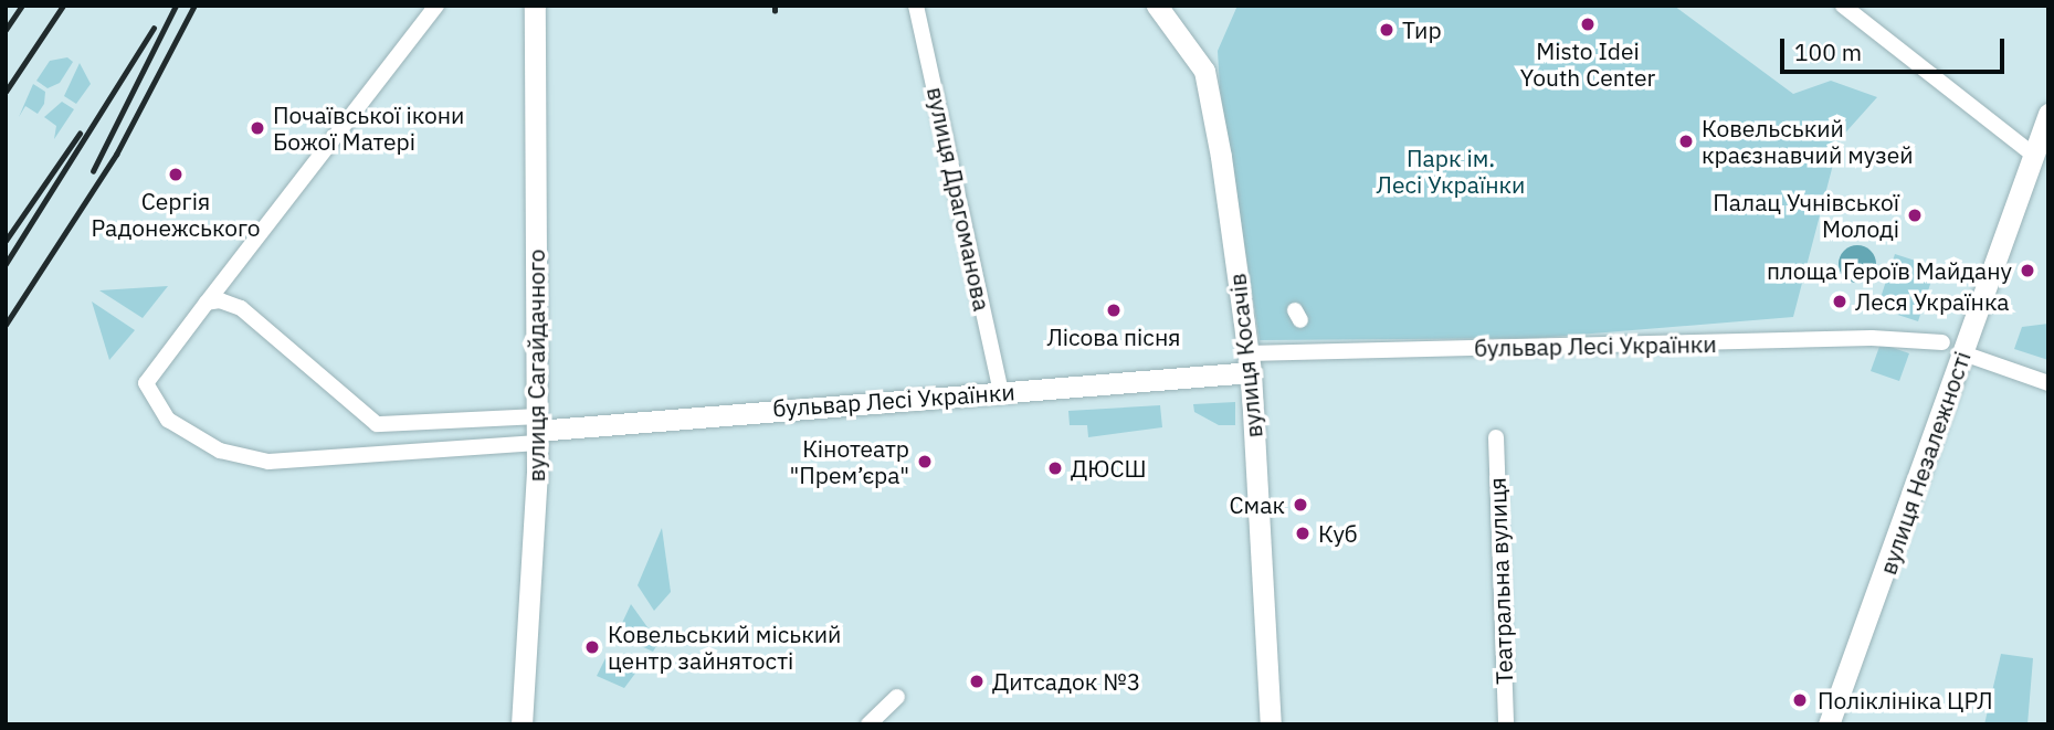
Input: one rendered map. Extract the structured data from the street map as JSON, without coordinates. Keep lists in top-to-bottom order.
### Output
{
  "streets": {
    "street": [
      "вулиця Драгоманова",
      "бульвар Лесі Українки",
      "вулиця Косачів",
      "вулиця Сагайдачного",
      "вулиця Незалежності",
      "Театральна вулиця"
    ]
  },
  "crossings": [
    ["вулиця Драгоманова", "бульвар Лесі Українки"],
    ["бульвар Лесі Українки", "вулиця Косачів"],
    ["бульвар Лесі Українки", "вулиця Сагайдачного"]
  ],
  "parks": ["Парк ім. Лесі Українки"],
  "places": [
    "Misto Idei Youth Center",
    "Тир",
    "Почаївської ікони Божої Матері",
    "Ковельський краєзнавчий музей",
    "Сергія Радонежського",
    "Палац Учнівської Молоді",
    "площа Героїв Майдану",
    "Леся Українка",
    "Лісова пісня",
    "Кінотеатр \"Прем’єра\"",
    "ДЮСШ",
    "Смак",
    "Куб",
    "Ковельський міський центр зайнятості",
    "Дитсадок №3",
    "Поліклініка ЦРЛ"
  ],
  "scale_bar": "100 m"
}
